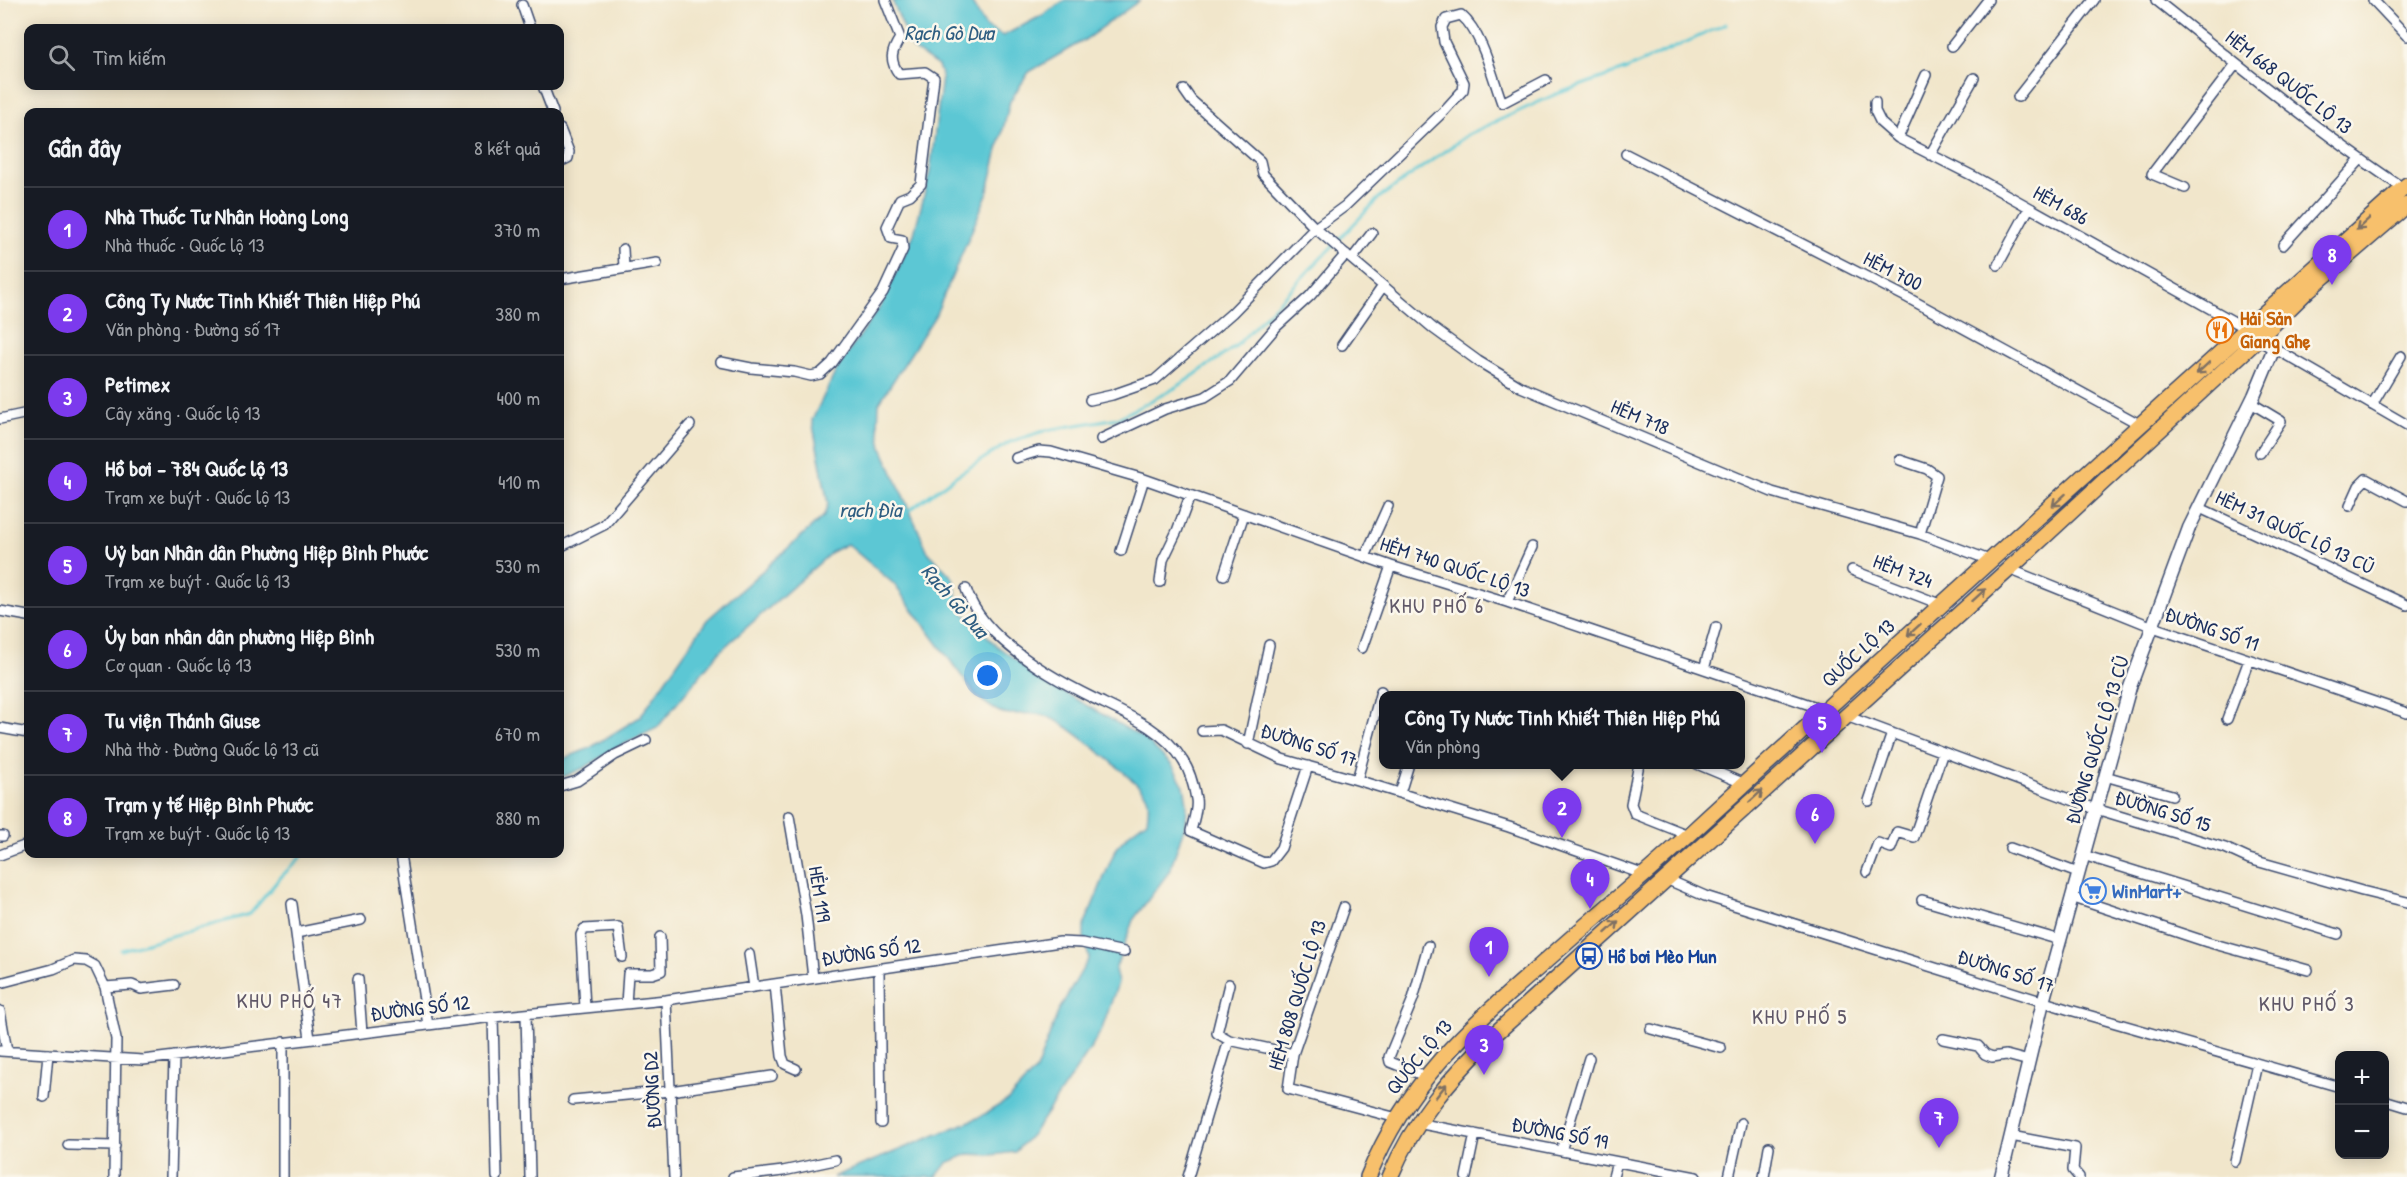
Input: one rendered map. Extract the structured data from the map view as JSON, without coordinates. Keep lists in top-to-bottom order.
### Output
{
  "streets": {
    "highway": ["QUỐC LỘ 13"],
    "street": [
      "HẺM 668 QUỐC LỘ 13",
      "HẺM 686",
      "HẺM 700",
      "HẺM 718",
      "HẺM 31 QUỐC LỘ 13 CŨ",
      "HẺM 740 QUỐC LỘ 13",
      "HẺM 724",
      "ĐƯỜNG SỐ 11",
      "ĐƯỜNG QUỐC LỘ 13 CŨ",
      "ĐƯỜNG SỐ 17",
      "ĐƯỜNG SỐ 15",
      "HẺM 119",
      "ĐƯỜNG SỐ 12",
      "HẺM 808 QUỐC LỘ 13",
      "ĐƯỜNG D2",
      "ĐƯỜNG SỐ 19"
    ]
  },
  "crossings": [
    ["HẺM 668 QUỐC LỘ 13", "QUỐC LỘ 13"],
    ["HẺM 686", "QUỐC LỘ 13"],
    ["HẺM 700", "QUỐC LỘ 13"],
    ["HẺM 718", "QUỐC LỘ 13"],
    ["HẺM 31 QUỐC LỘ 13 CŨ", "ĐƯỜNG QUỐC LỘ 13 CŨ"],
    ["HẺM 740 QUỐC LỘ 13", "QUỐC LỘ 13"],
    ["HẺM 724", "QUỐC LỘ 13"],
    ["ĐƯỜNG SỐ 11", "QUỐC LỘ 13"],
    ["ĐƯỜNG SỐ 11", "ĐƯỜNG QUỐC LỘ 13 CŨ"],
    ["QUỐC LỘ 13", "ĐƯỜNG SỐ 17"],
    ["QUỐC LỘ 13", "ĐƯỜNG SỐ 15"],
    ["QUỐC LỘ 13", "HẺM 808 QUỐC LỘ 13"],
    ["QUỐC LỘ 13", "ĐƯỜNG SỐ 19"],
    ["ĐƯỜNG QUỐC LỘ 13 CŨ", "ĐƯỜNG SỐ 17"],
    ["ĐƯỜNG QUỐC LỘ 13 CŨ", "ĐƯỜNG SỐ 15"],
    ["HẺM 119", "ĐƯỜNG SỐ 12"],
    ["ĐƯỜNG SỐ 12", "ĐƯỜNG D2"]
  ],
  "districts": [
    "KHU PHỐ 6",
    "KHU PHỐ 47",
    "KHU PHỐ 3",
    "KHU PHỐ 5"
  ],
  "water": ["Rạch Gò Dưa", "rạch Đìa"],
  "places": {
    "restaurant": ["Hải Sản Giang Ghẹ"],
    "supermarket": ["WinMart+"],
    "bus stop": ["Hồ bơi Mèo Mun"]
  },
  "page": {
    "search": "Tìm kiếm",
    "heading": ["Gần đây", "8 kết quả"],
    "list": [
      {
        "mark": "1",
        "name": "Nhà Thuốc Tư Nhân Hoàng Long",
        "note": "Nhà thuốc · Quốc lộ 13",
        "value": "370 m"
      },
      {
        "mark": "2",
        "name": "Công Ty Nước Tinh Khiết Thiên Hiệp Phú",
        "note": "Văn phòng · Đường số 17",
        "value": "380 m"
      },
      {
        "mark": "3",
        "name": "Petimex",
        "note": "Cây xăng · Quốc lộ 13",
        "value": "400 m"
      },
      {
        "mark": "4",
        "name": "Hồ bơi - 784 Quốc lộ 13",
        "note": "Trạm xe buýt · Quốc lộ 13",
        "value": "410 m"
      },
      {
        "mark": "5",
        "name": "Uỷ ban Nhân dân Phường Hiệp Bình Phước",
        "note": "Trạm xe buýt · Quốc lộ 13",
        "value": "530 m"
      },
      {
        "mark": "6",
        "name": "Ủy ban nhân dân phường Hiệp Bình",
        "note": "Cơ quan · Quốc lộ 13",
        "value": "530 m"
      },
      {
        "mark": "7",
        "name": "Tu viện Thánh Giuse",
        "note": "Nhà thờ · Đường Quốc lộ 13 cũ",
        "value": "670 m"
      },
      {
        "mark": "8",
        "name": "Trạm y tế Hiệp Bình Phước",
        "note": "Trạm xe buýt · Quốc lộ 13",
        "value": "880 m"
      }
    ],
    "pins": [
      "8",
      "5",
      "2",
      "6",
      "4",
      "1",
      "3",
      "7"
    ],
    "popup": ["Công Ty Nước Tinh Khiết Thiên Hiệp Phú", "Văn phòng"],
    "map_buttons": ["+", "−"]
  }
}
